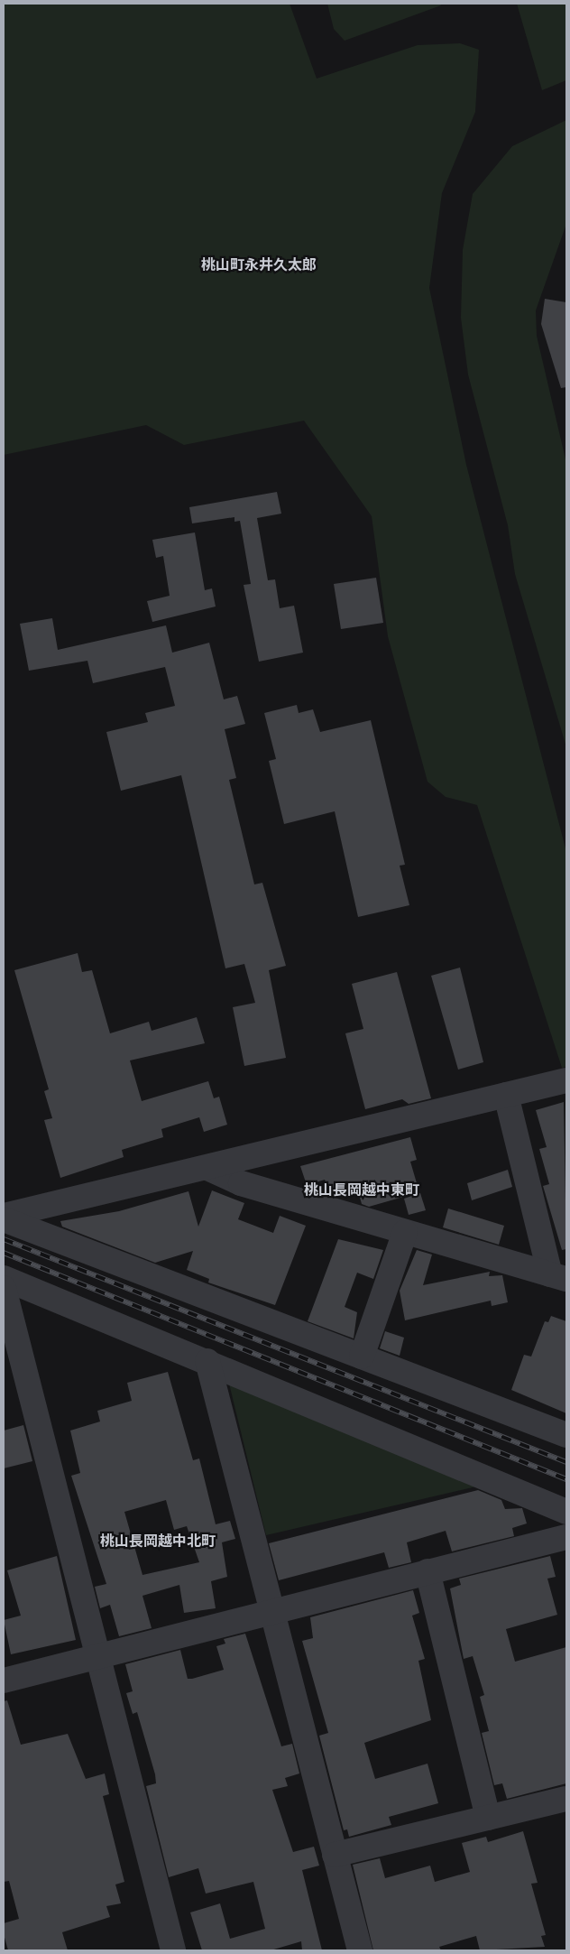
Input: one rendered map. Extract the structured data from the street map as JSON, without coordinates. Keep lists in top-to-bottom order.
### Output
{
  "districts": ["桃山町永井久太郎", "桃山長岡越中東町", "桃山長岡越中北町"]
}
